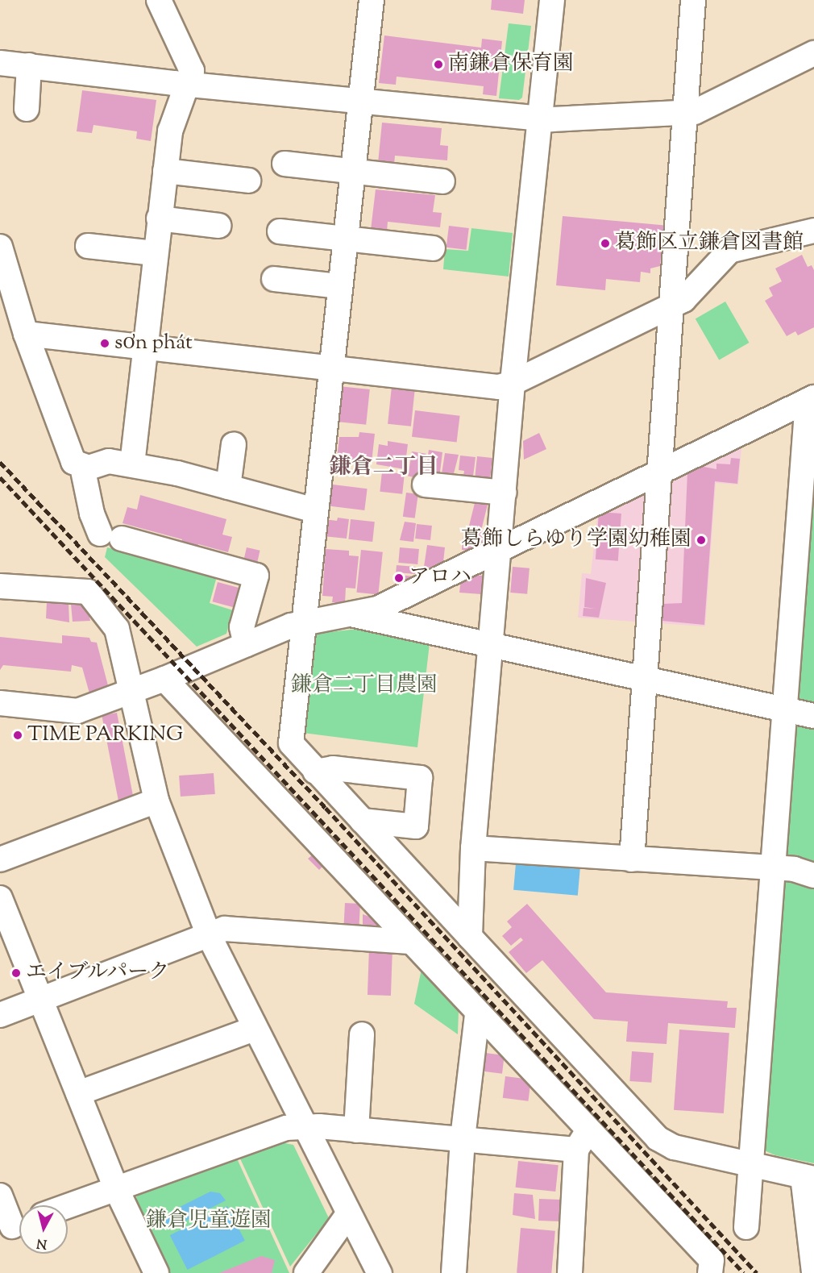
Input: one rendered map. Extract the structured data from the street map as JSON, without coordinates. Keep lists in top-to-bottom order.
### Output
{
  "districts": ["鎌倉二丁目"],
  "parks": ["鎌倉二丁目農園", "鎌倉児童遊園"],
  "places": [
    "南鎌倉保育園",
    "葛飾区立鎌倉図書館",
    "sơn phát",
    "葛飾しらゆり学園幼稚園",
    "アロハ",
    "TIME PARKING",
    "エイブルパーク"
  ],
  "north": "bottom"
}
